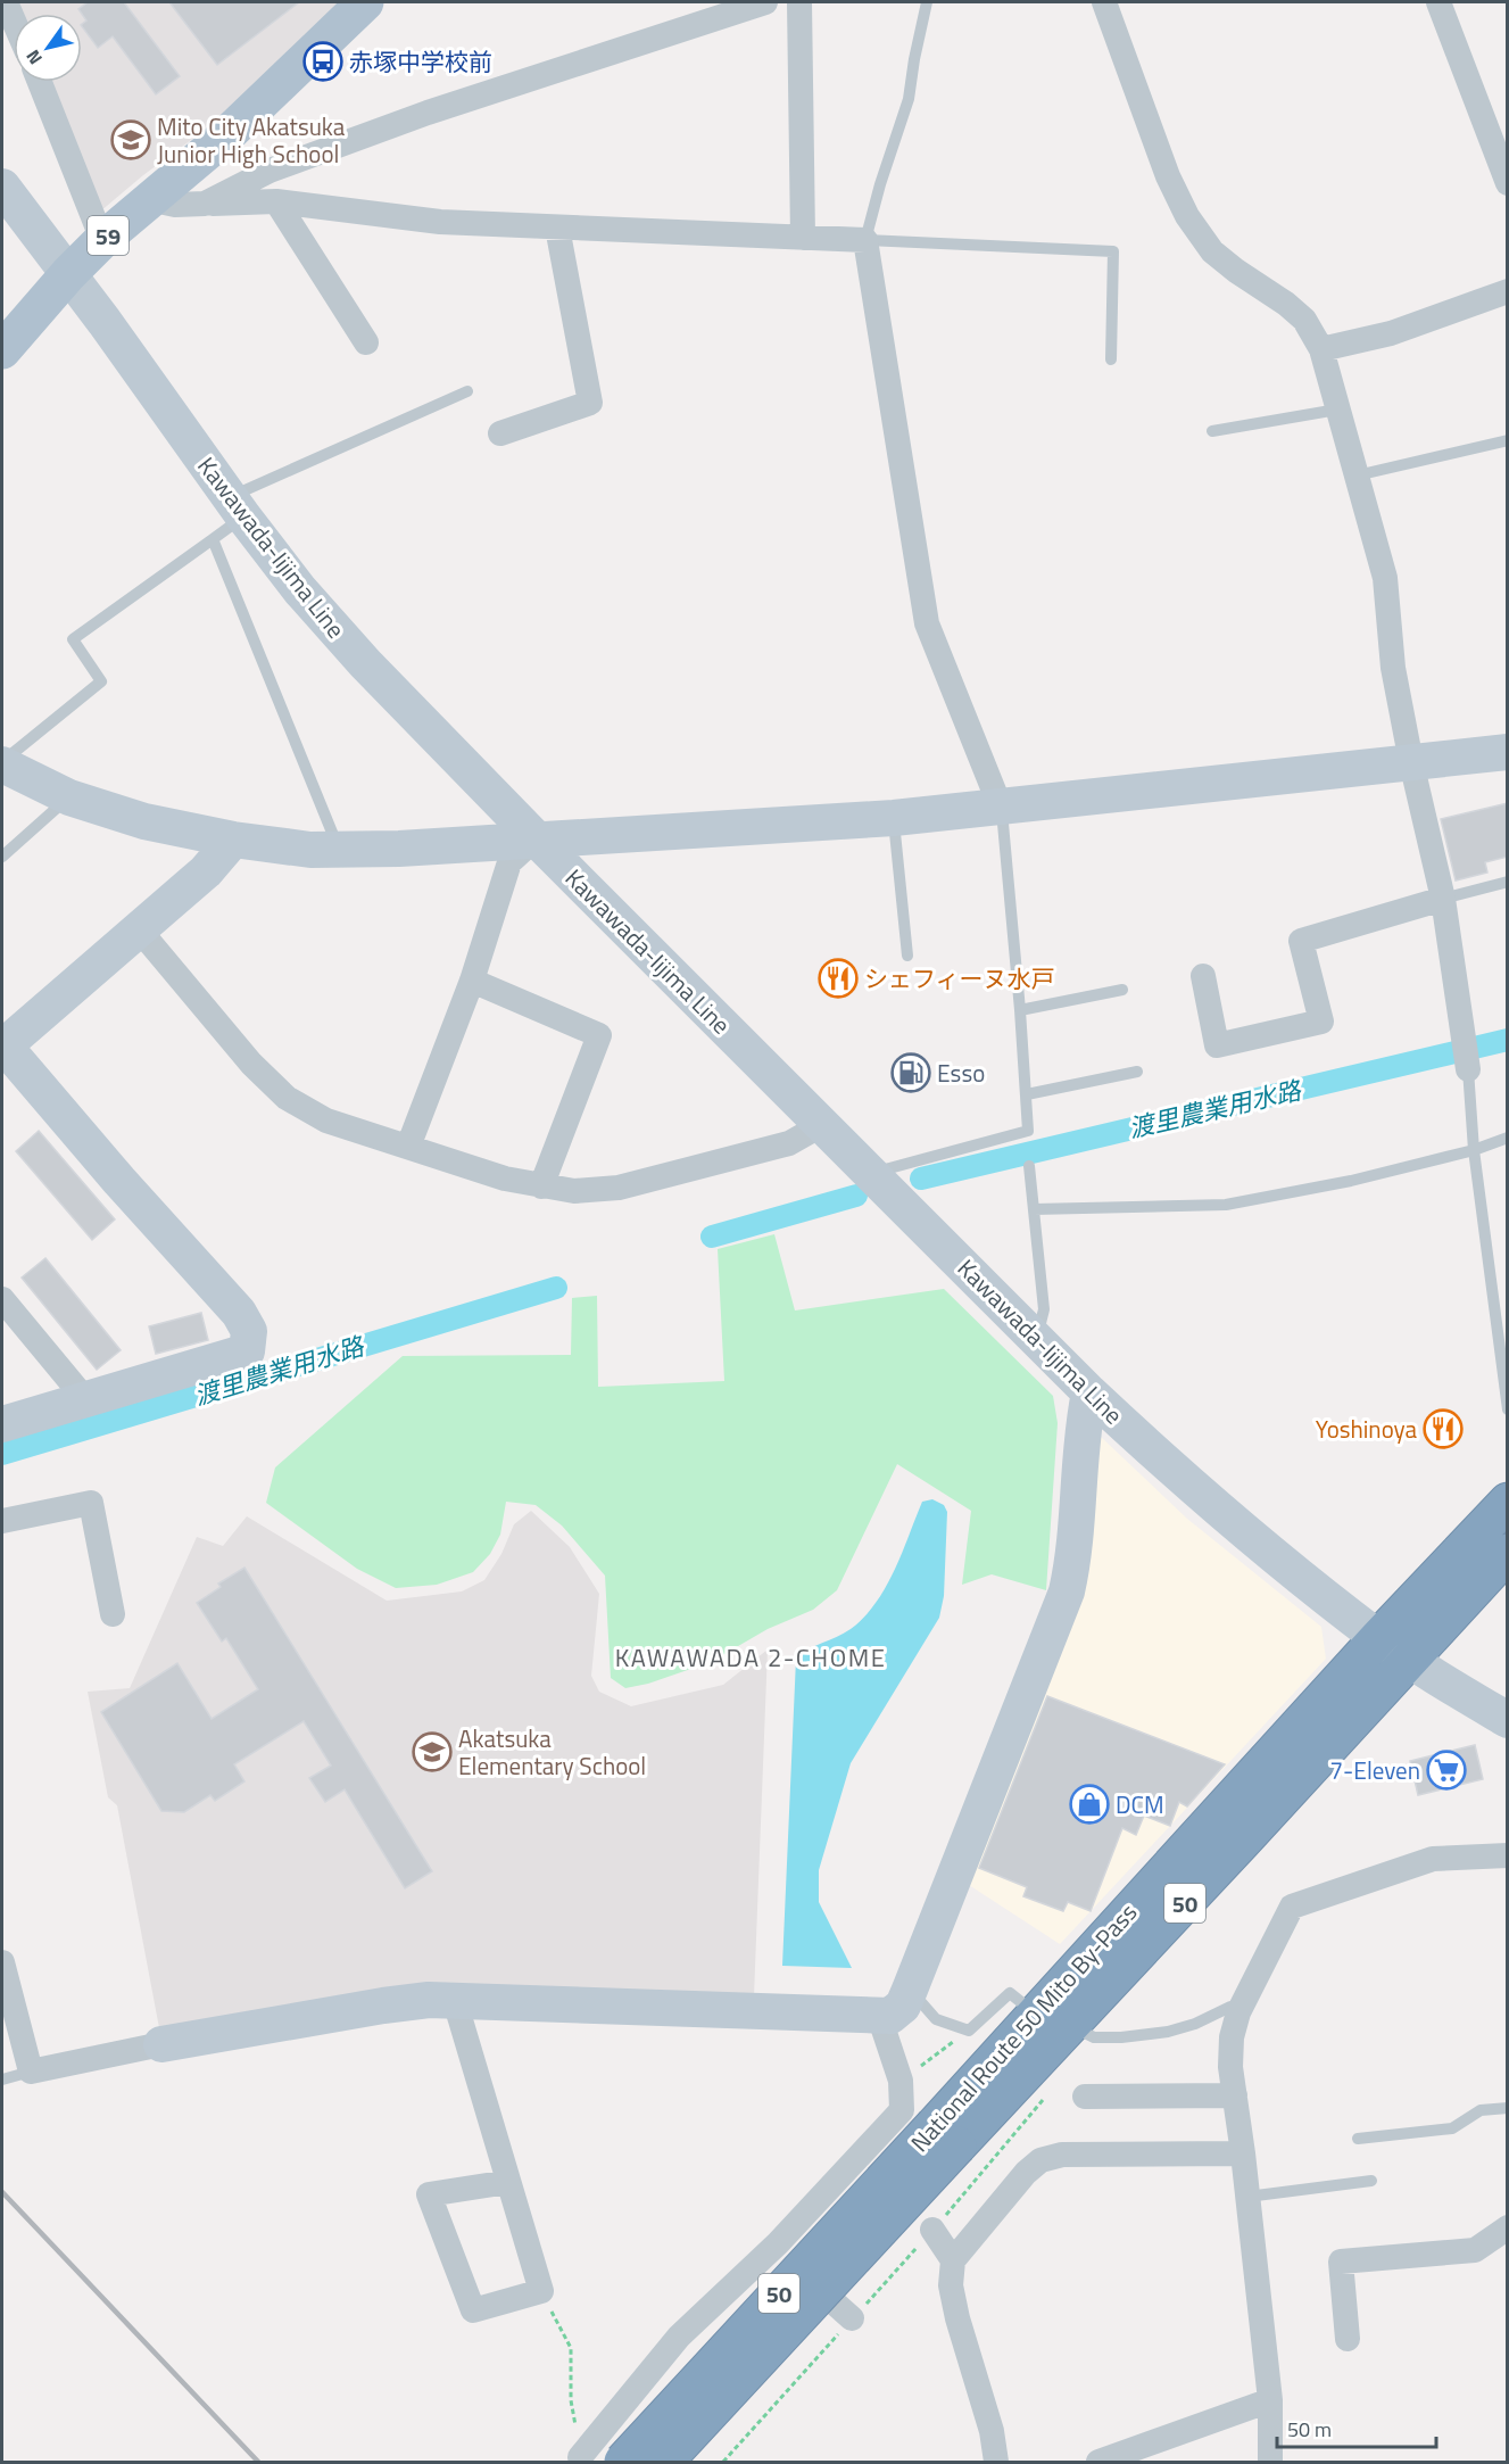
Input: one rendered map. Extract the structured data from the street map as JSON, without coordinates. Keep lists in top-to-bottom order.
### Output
{
  "streets": {
    "highway": ["50", "National Route 50 Mito By-Pass"],
    "main road": ["59"],
    "street": ["Kawawada-Iijima Line"]
  },
  "crossings": [
    ["59", "Kawawada-Iijima Line"],
    ["Kawawada-Iijima Line", "National Route 50 Mito By-Pass"]
  ],
  "districts": ["KAWAWADA 2-CHOME"],
  "water": ["渡里農業用水路"],
  "places": {
    "bus stop": ["赤塚中学校前"],
    "school or university": ["Mito City Akatsuka Junior High School", "Akatsuka Elementary School"],
    "restaurant": ["シェフィーヌ水戸", "Yoshinoya"],
    "fuel station": ["Esso"],
    "supermarket": ["7-Eleven"],
    "shop": ["DCM"]
  },
  "scale_bar": "50 m",
  "north": "bottom left"
}
